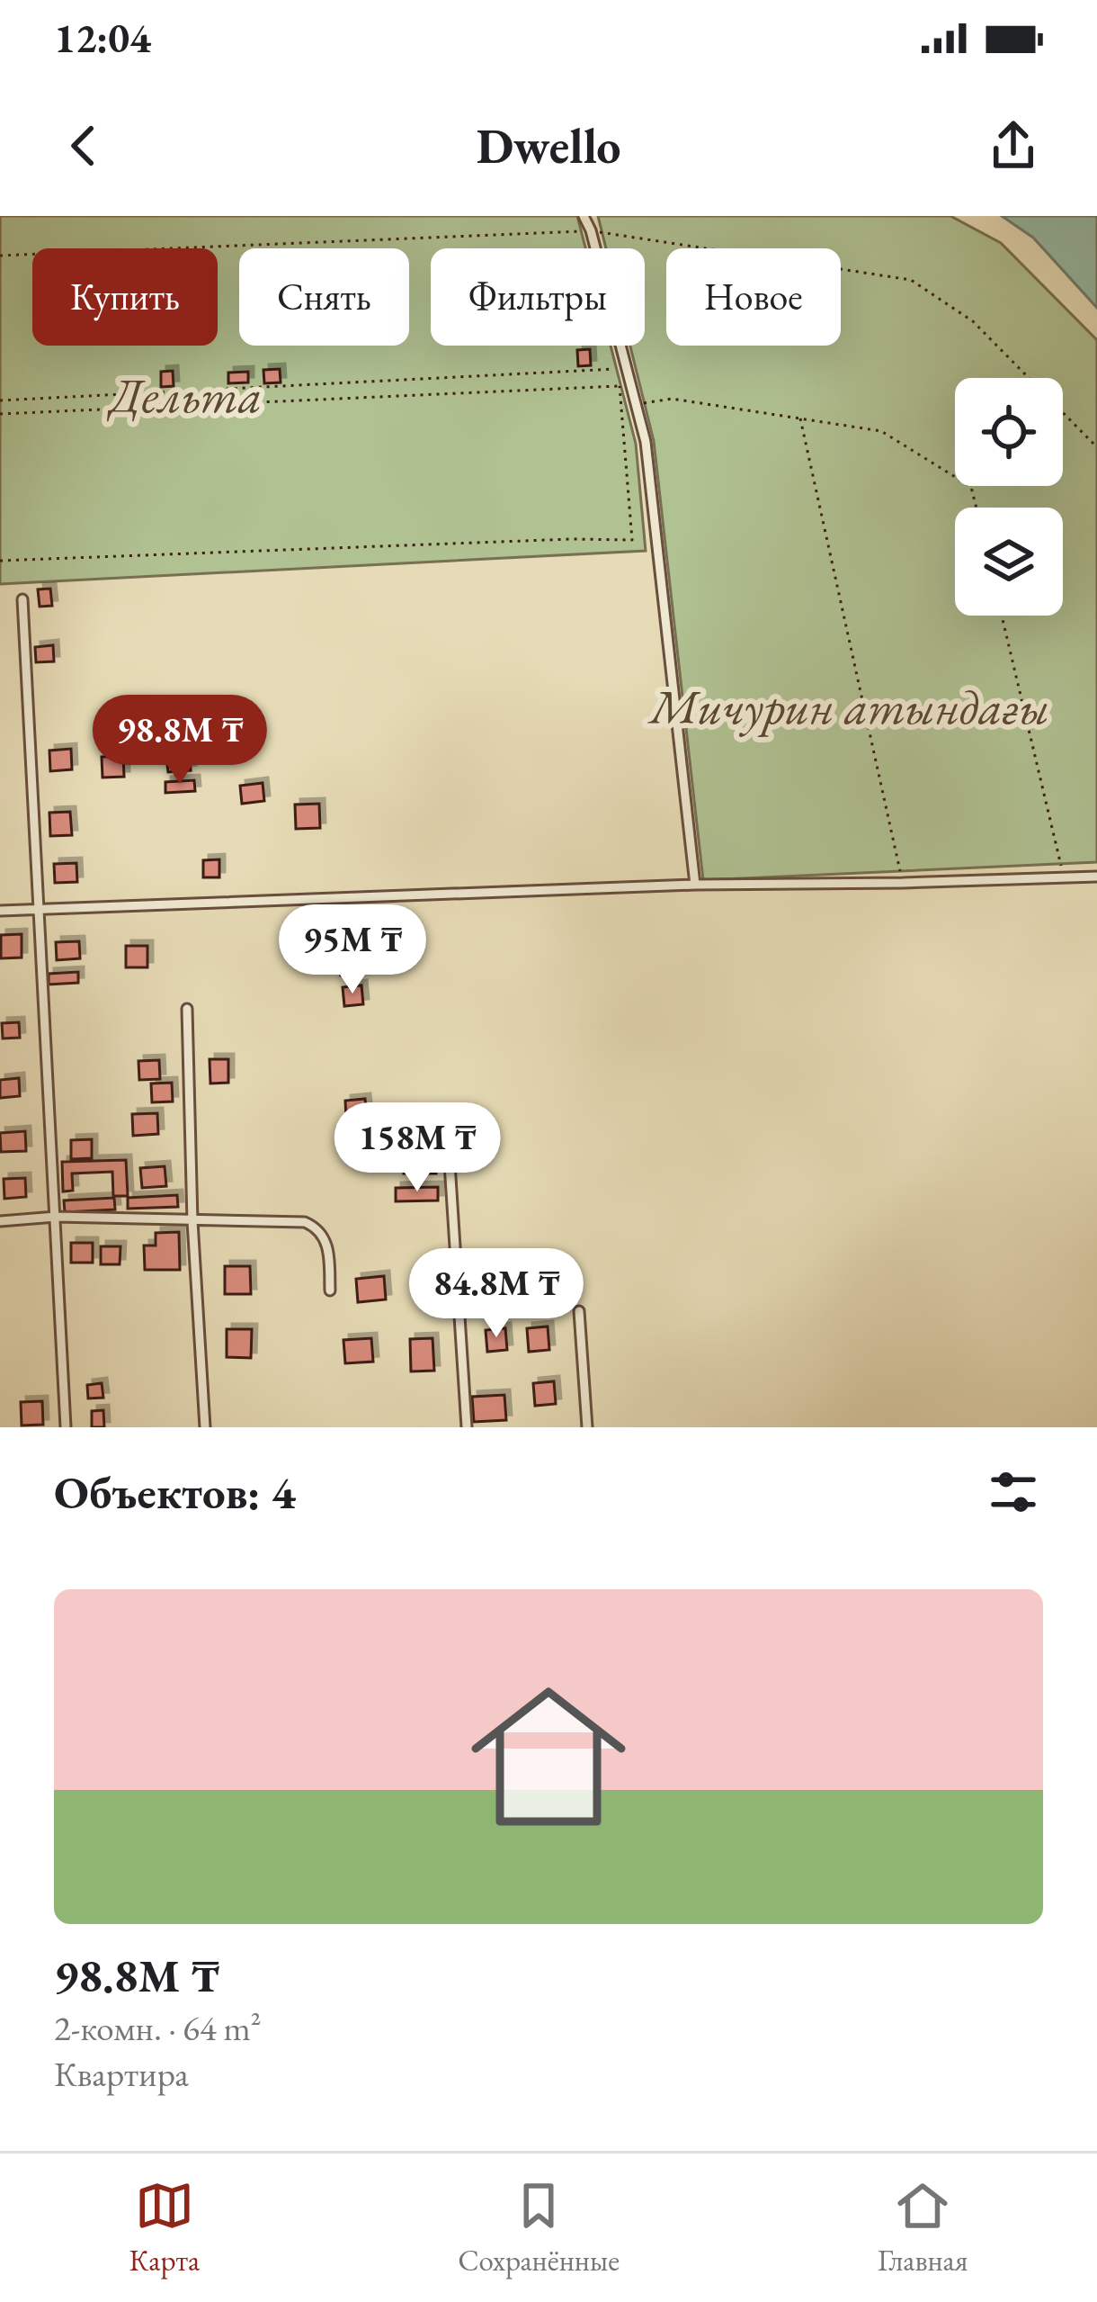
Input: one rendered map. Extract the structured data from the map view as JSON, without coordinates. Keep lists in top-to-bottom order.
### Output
{
  "parks": ["Дельта", "Мичурин атындағы"],
  "page": {
    "status": "12:04",
    "header": "Dwello",
    "chip": [
      "Купить",
      "Снять",
      "Фильтры",
      "Новое"
    ],
    "price": [
      "98.8M ₸",
      "95M ₸",
      "158M ₸",
      "84.8M ₸"
    ],
    "heading": "Объектов: 4",
    "list": [
      {
        "name": "98.8M ₸",
        "note": "2-комн. · 64 m² · Квартира"
      }
    ],
    "tabs": ["Карта", "Сохранённые", "Главная"]
  }
}
